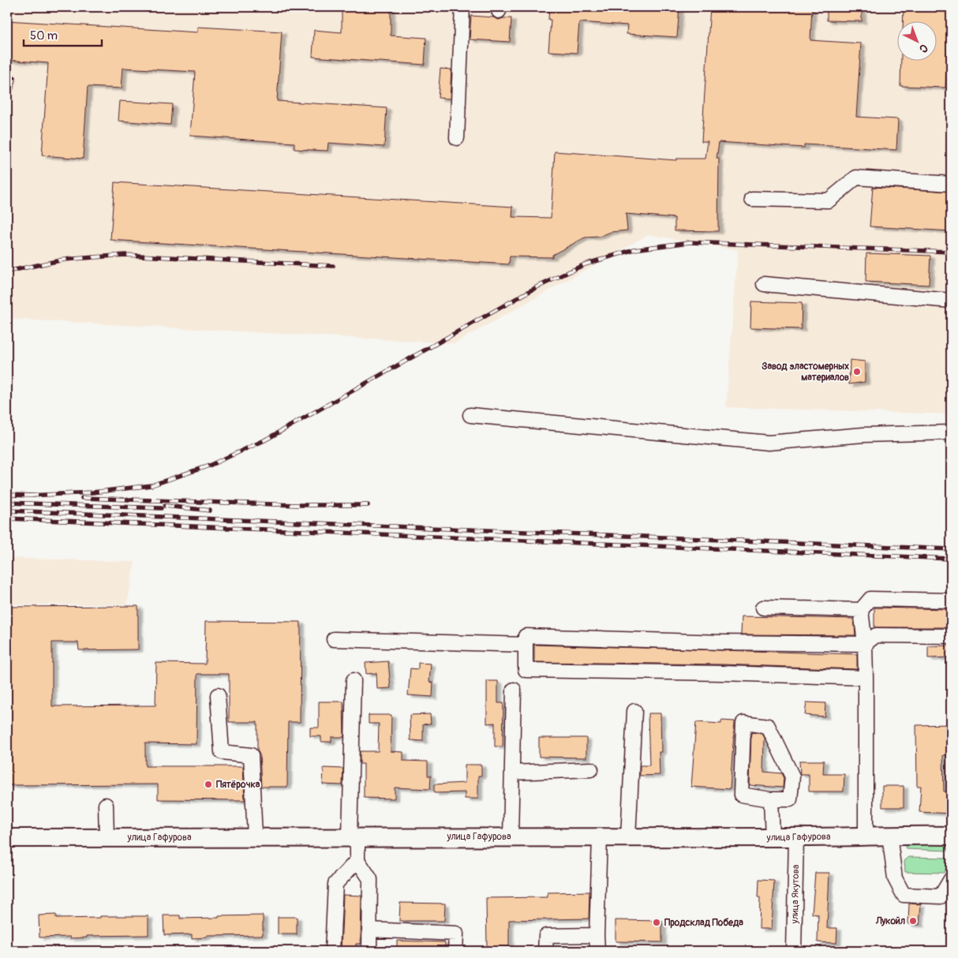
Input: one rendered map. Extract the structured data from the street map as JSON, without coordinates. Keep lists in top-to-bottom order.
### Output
{
  "streets": {
    "main road": ["улица Гафурова"],
    "street": ["улица Якутова"]
  },
  "crossings": [
    ["улица Гафурова", "улица Якутова"]
  ],
  "places": [
    "Завод эластомерных материалов",
    "Пятёрочка",
    "Лукойл",
    "Продсклад Победа"
  ],
  "scale_bar": "50 m",
  "north": "bottom right"
}
